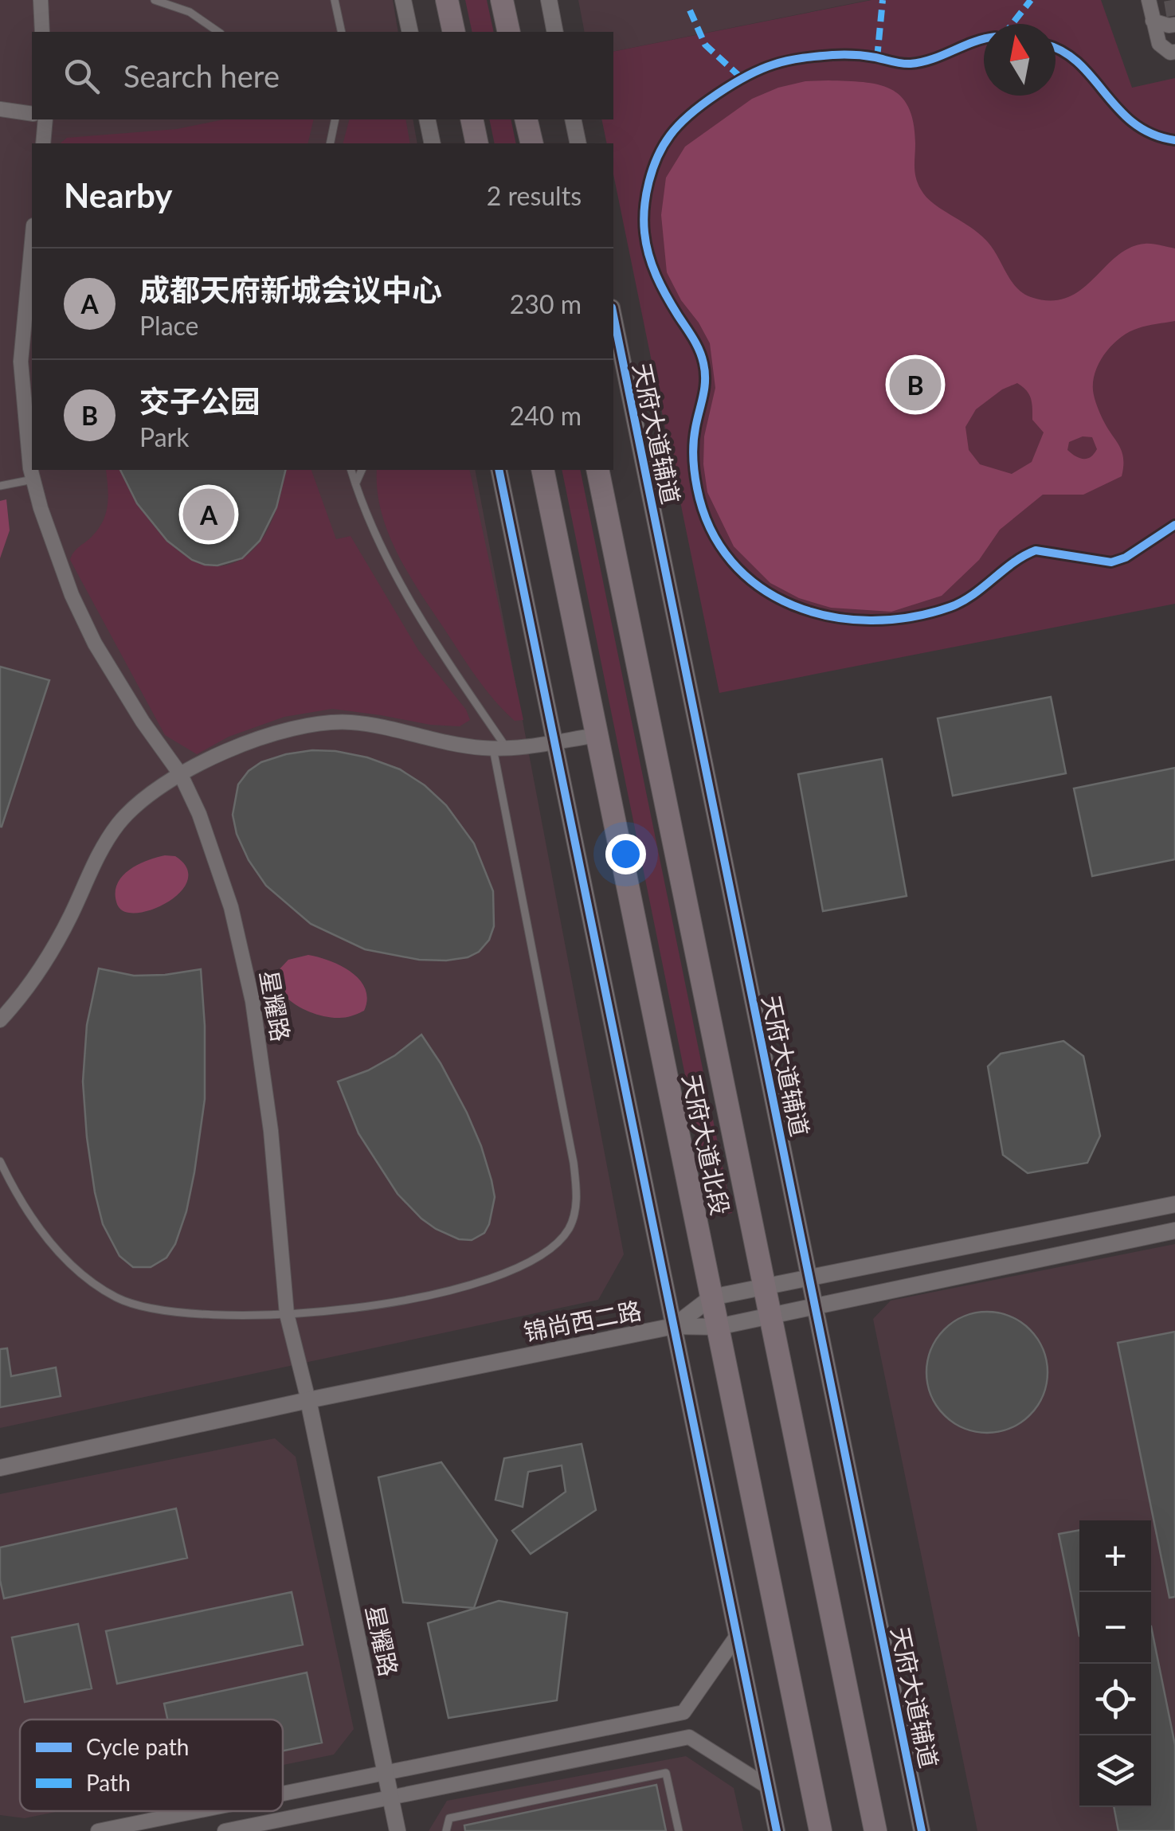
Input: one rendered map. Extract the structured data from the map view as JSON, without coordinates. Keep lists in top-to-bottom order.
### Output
{
  "streets": {
    "main road": ["天府大道北段"],
    "street": ["天府大道辅道", "星耀路", "锦尚西二路"]
  },
  "crossings": [
    ["天府大道辅道", "锦尚西二路"],
    ["星耀路", "锦尚西二路"],
    ["天府大道北段", "锦尚西二路"]
  ],
  "legend": ["Cycle path", "Path"],
  "north": "top",
  "page": {
    "search": "Search here",
    "heading": ["Nearby", "2 results"],
    "list": [
      {
        "mark": "A",
        "name": "成都天府新城会议中心",
        "note": "Place",
        "value": "230 m"
      },
      {
        "mark": "B",
        "name": "交子公园",
        "note": "Park",
        "value": "240 m"
      }
    ],
    "pins": ["B", "A"],
    "map_buttons": ["+", "−"]
  }
}
